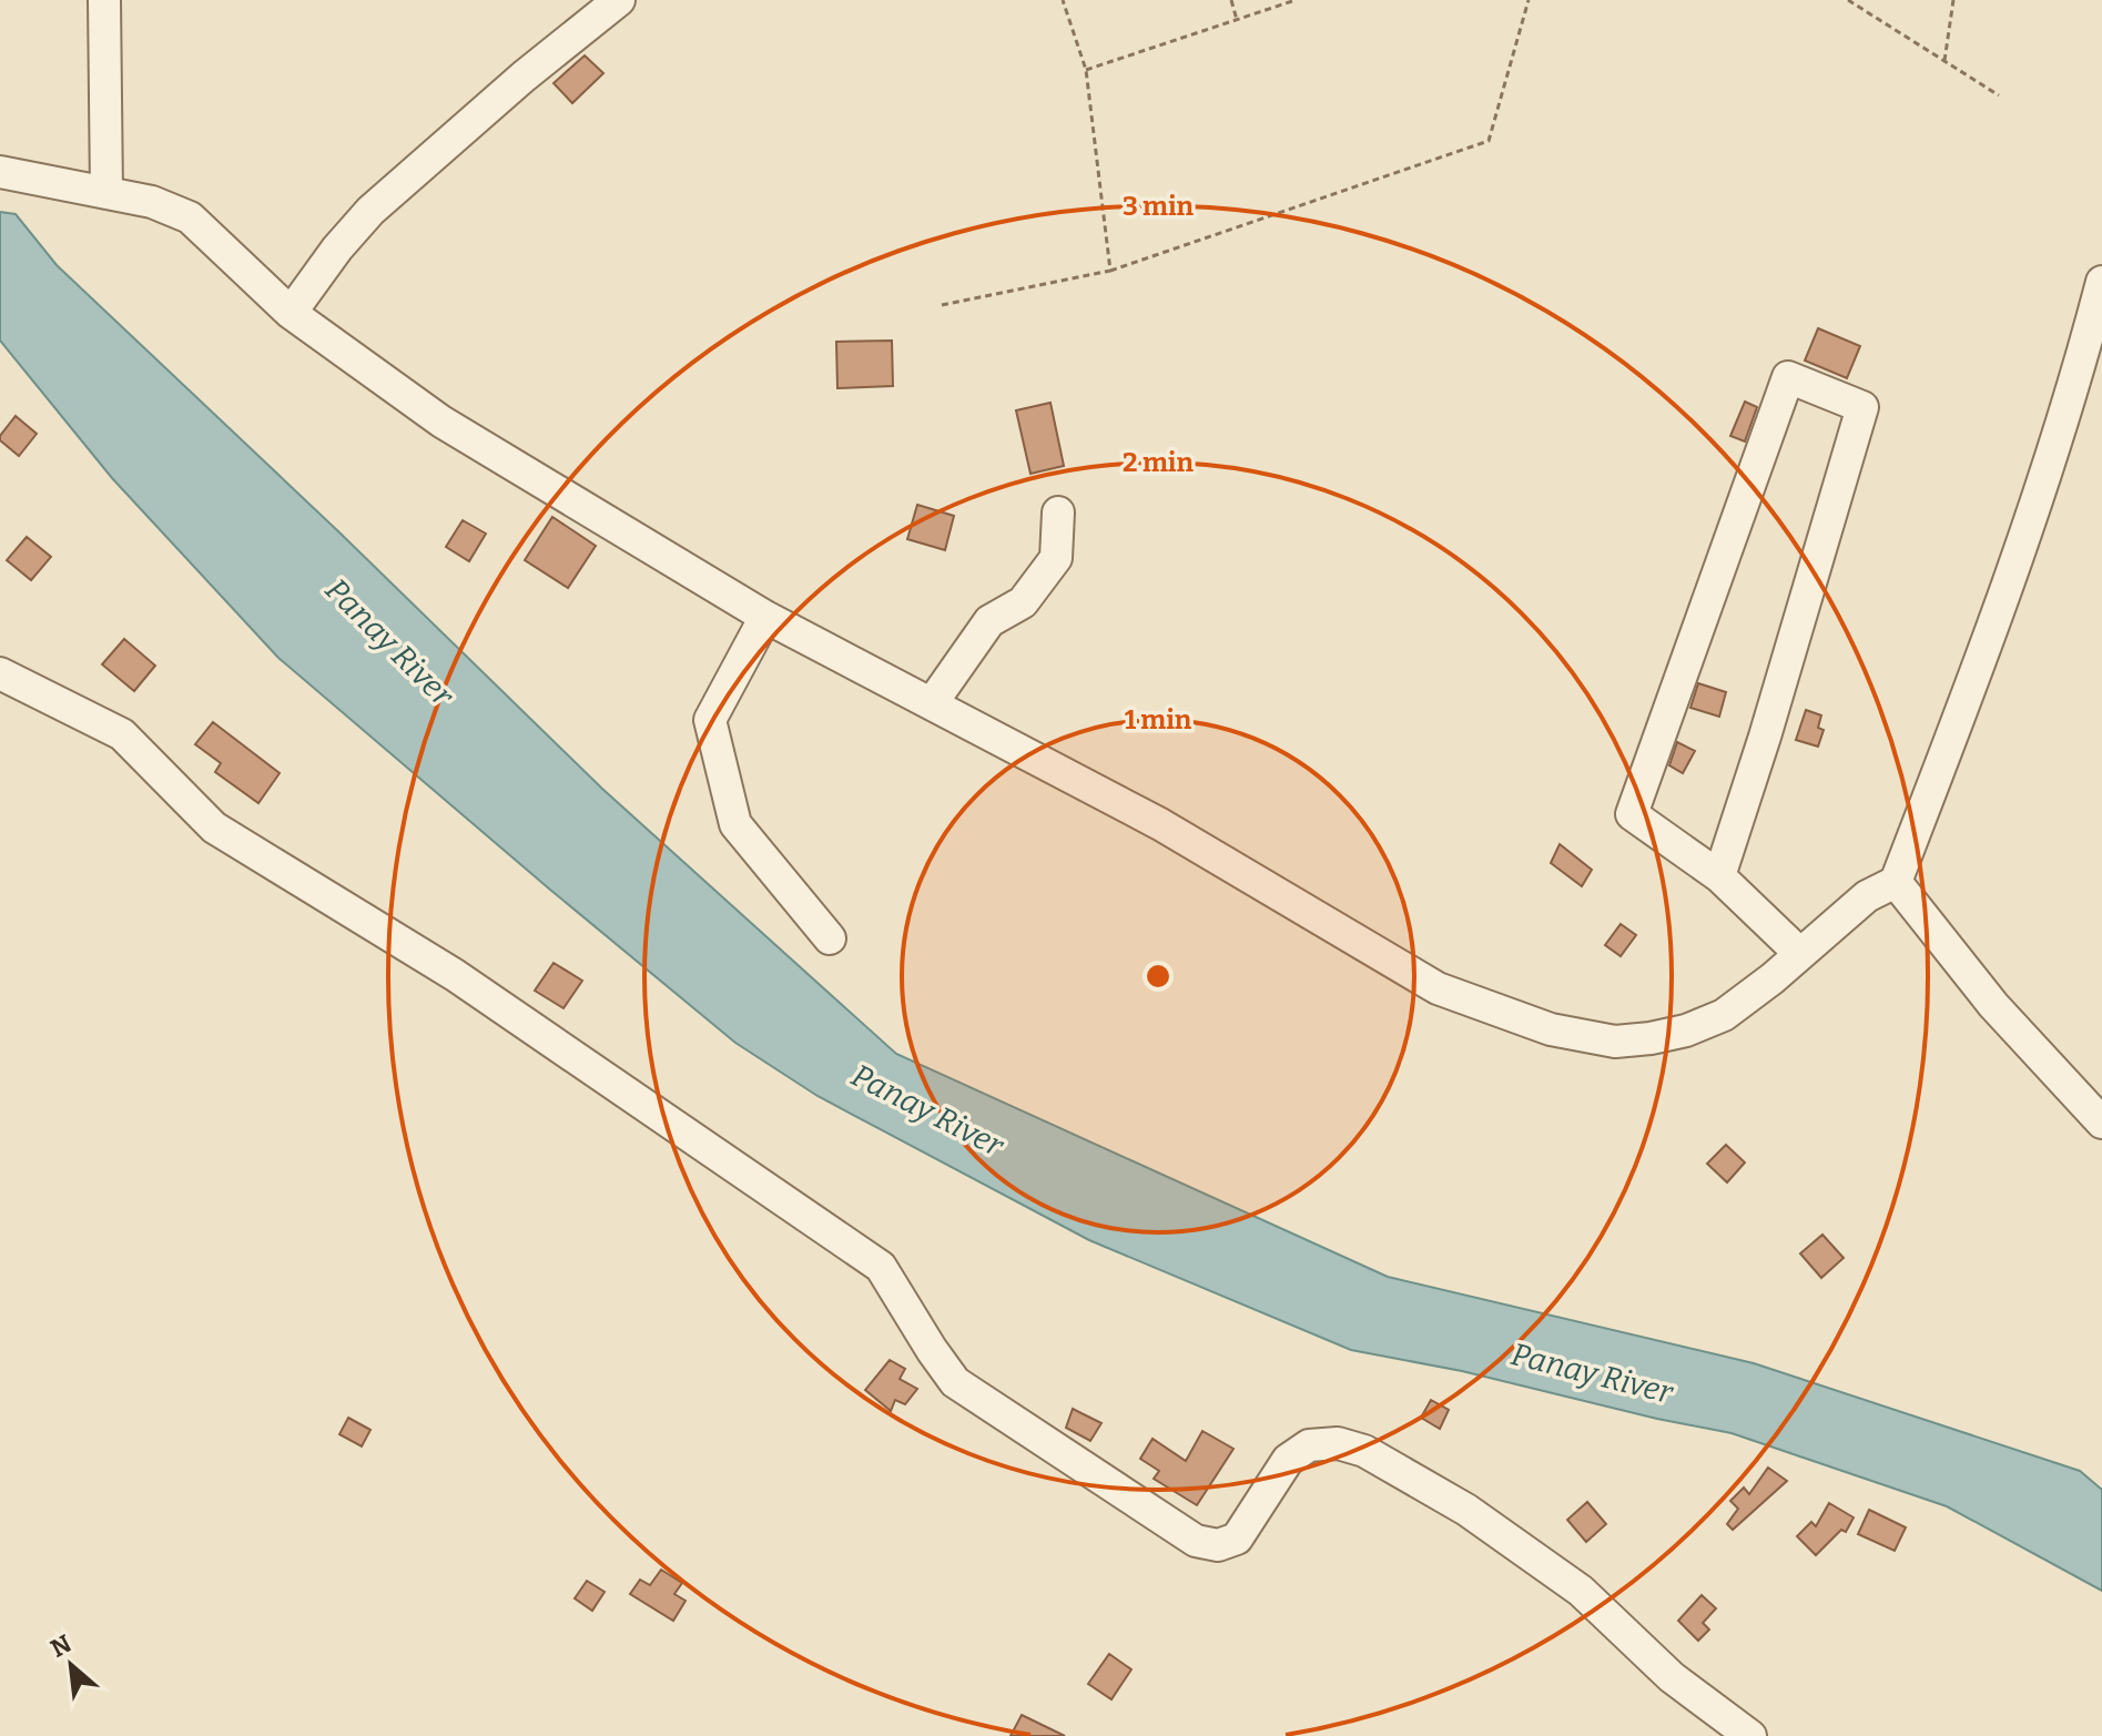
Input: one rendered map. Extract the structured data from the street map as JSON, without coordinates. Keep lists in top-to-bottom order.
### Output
{
  "water": ["Panay River"],
  "north": "top left",
  "rings": ["3 min", "2 min", "1 min"]
}
